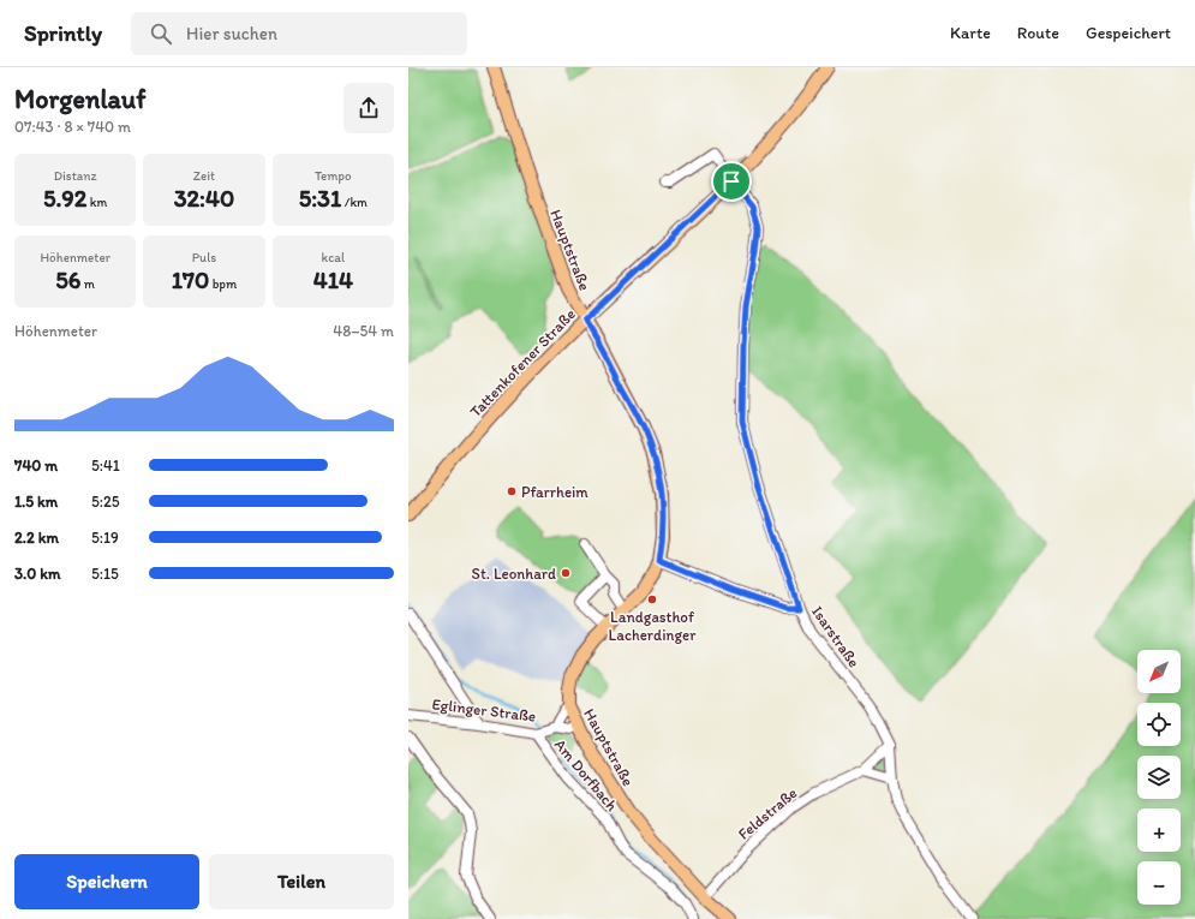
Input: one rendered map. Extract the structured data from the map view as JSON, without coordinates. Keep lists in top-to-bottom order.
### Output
{
  "streets": {
    "main road": ["Hauptstraße", "Tattenkofener Straße"],
    "street": [
      "Isarstraße",
      "Eglinger Straße",
      "Am Dorfbach",
      "Feldstraße"
    ]
  },
  "crossings": [
    ["Hauptstraße", "Tattenkofener Straße"],
    ["Hauptstraße", "Eglinger Straße"],
    ["Hauptstraße", "Feldstraße"],
    ["Tattenkofener Straße", "Isarstraße"],
    ["Isarstraße", "Feldstraße"],
    ["Eglinger Straße", "Am Dorfbach"]
  ],
  "places": ["Pfarrheim", "St. Leonhard", "Landgasthof Lacherdinger"],
  "north": "bottom left",
  "page": {
    "header": "Sprintly",
    "search": "Hier suchen",
    "nav": ["Karte", "Route", "Gespeichert"],
    "heading": ["Morgenlauf", "07:43 · 8 × 740 m"],
    "stats": [
      ["Distanz", "5.92 km"],
      ["Zeit", "32:40"],
      ["Tempo", "5:31 /km"],
      ["Höhenmeter", "56 m"],
      ["Puls", "170 bpm"],
      ["kcal", "414"]
    ],
    "chart": ["Höhenmeter", "48–54 m"],
    "list": [
      {
        "name": "740 m",
        "note": "5:41"
      },
      {
        "name": "1.5 km",
        "note": "5:25"
      },
      {
        "name": "2.2 km",
        "note": "5:19"
      },
      {
        "name": "3.0 km",
        "note": "5:15"
      }
    ],
    "map_buttons": ["+", "−"],
    "buttons": ["Speichern", "Teilen"]
  }
}
